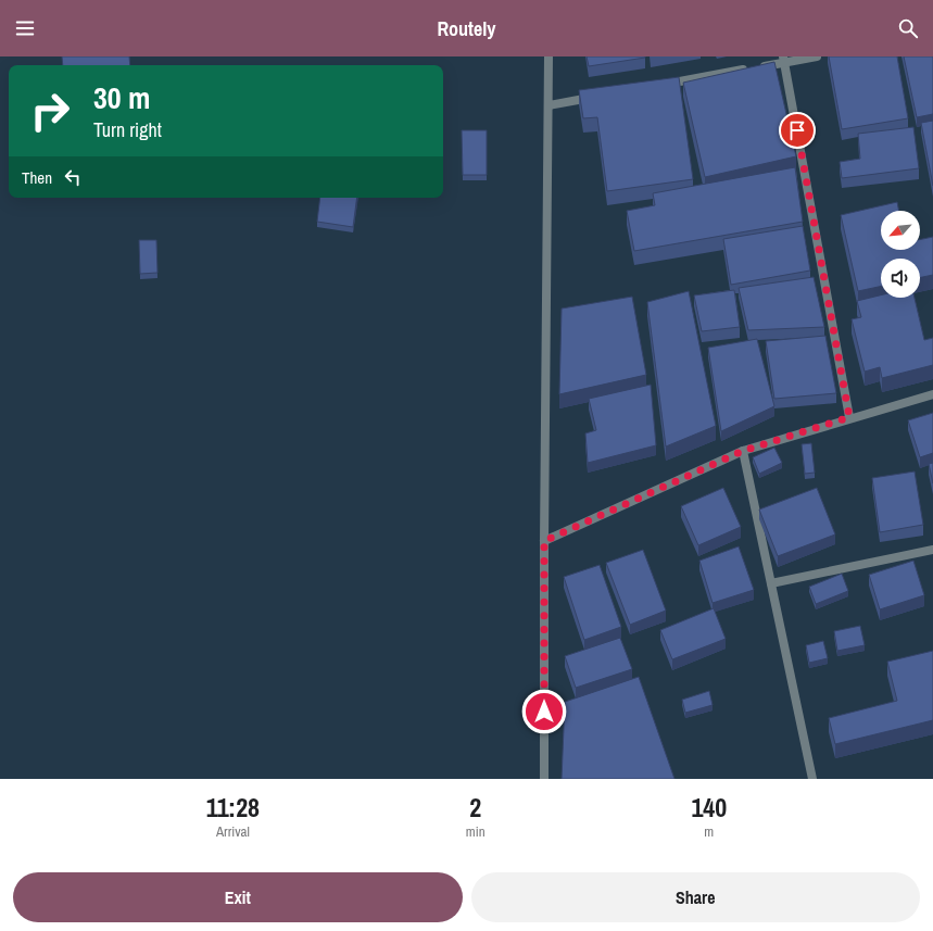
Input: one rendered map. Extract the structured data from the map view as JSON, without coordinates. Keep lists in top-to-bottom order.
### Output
{
  "north": "bottom left",
  "page": {
    "header": "Routely",
    "turn": ["30 m", "Turn right"],
    "then": "Then",
    "eta": [
      "11:28",
      "Arrival",
      "2",
      "min",
      "140",
      "m"
    ],
    "buttons": ["Exit", "Share"]
  }
}
